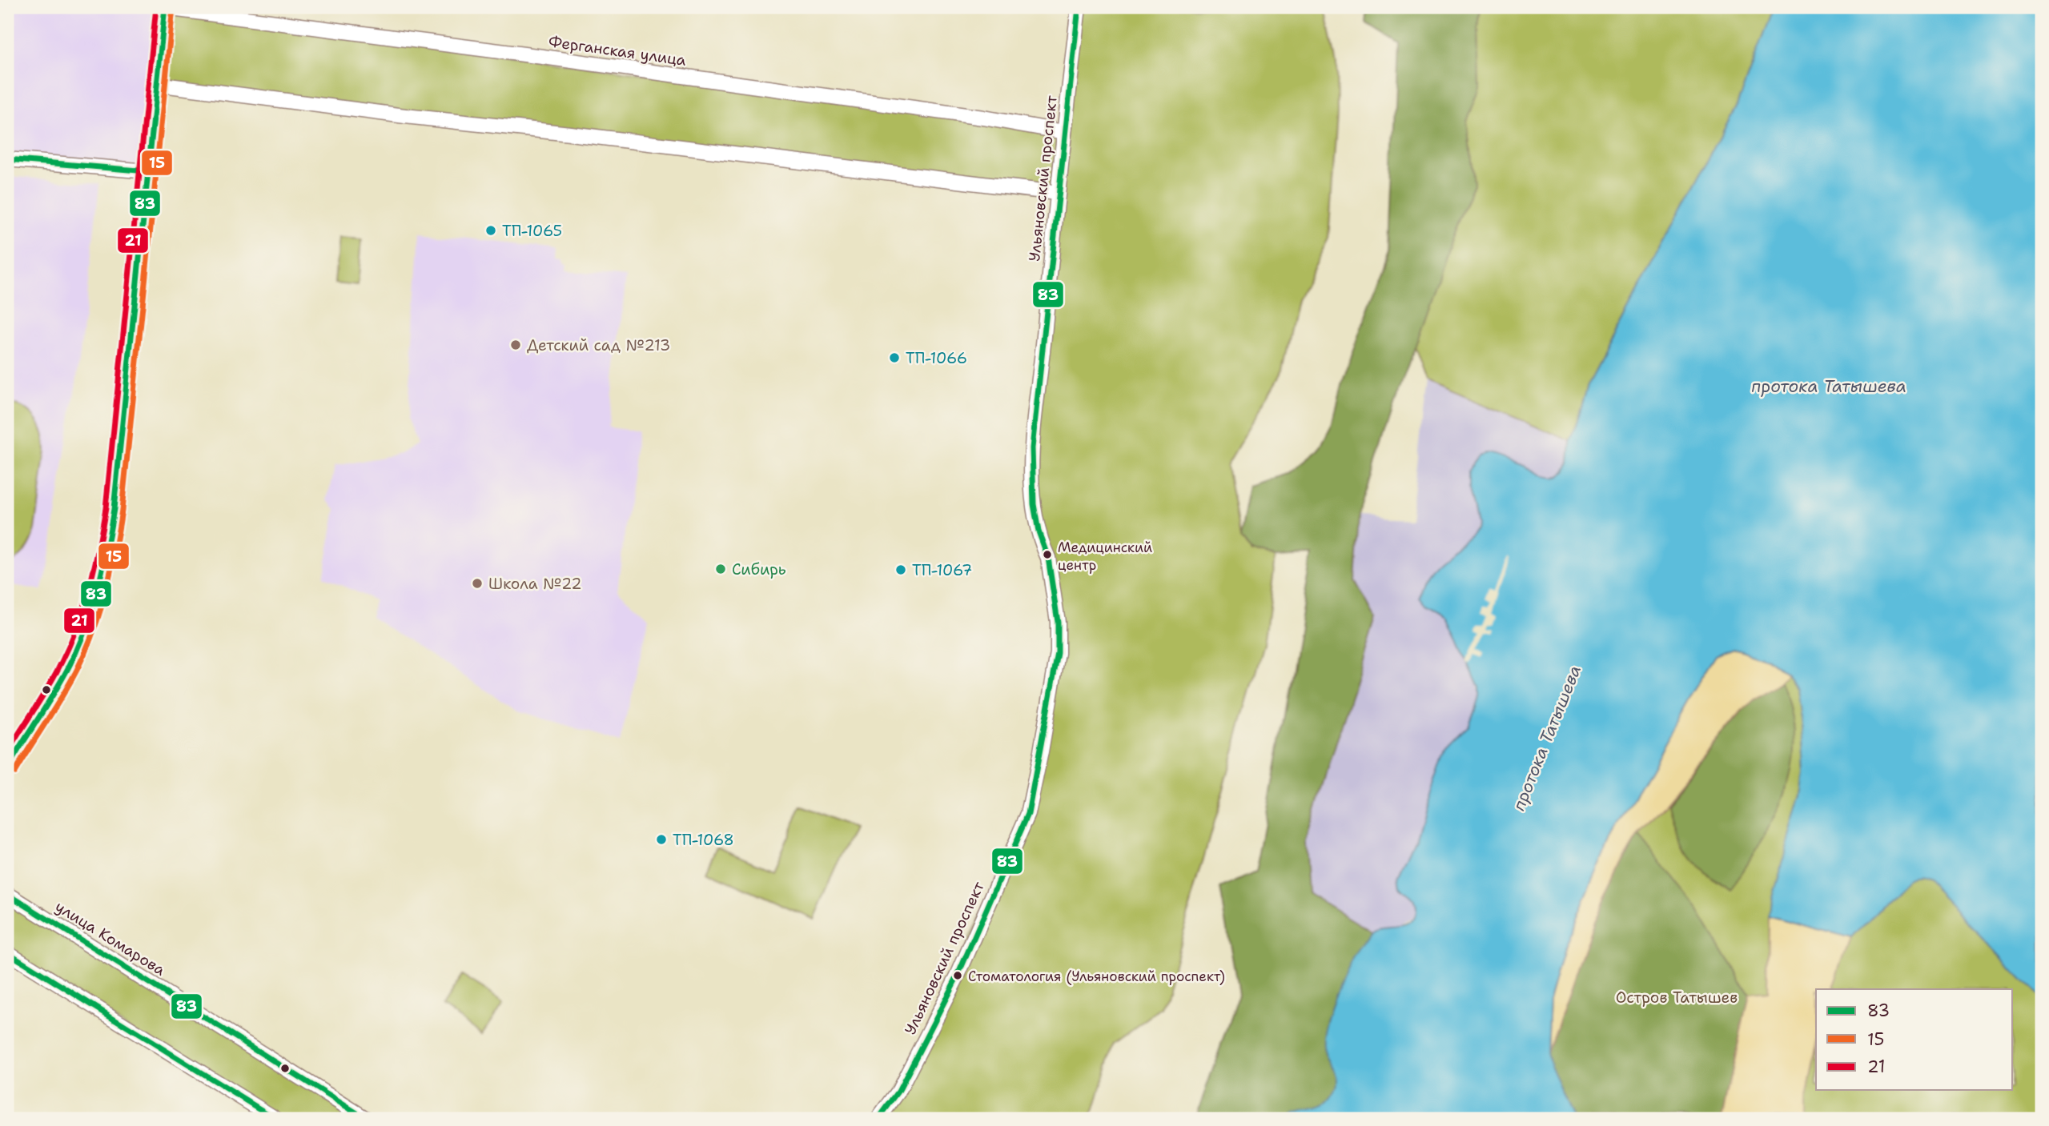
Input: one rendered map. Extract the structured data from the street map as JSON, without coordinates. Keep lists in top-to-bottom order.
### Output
{
  "streets": {
    "street": ["Ферганская улица", "Ульяновский проспект", "улица Комарова"]
  },
  "crossings": [
    ["Ферганская улица", "Ульяновский проспект"]
  ],
  "water": ["протока Татышева"],
  "parks": ["Остров Татышев"],
  "places": [
    "ТП-1065",
    "Детский сад №213",
    "ТП-1066",
    "Медицинский центр",
    "Сибирь",
    "ТП-1067",
    "Школа №22",
    "ТП-1068",
    "Стоматология (Ульяновский проспект)"
  ],
  "lines": ["transit line 83", "transit line 21", "transit line 15"],
  "legend": ["83", "15", "21"]
}
